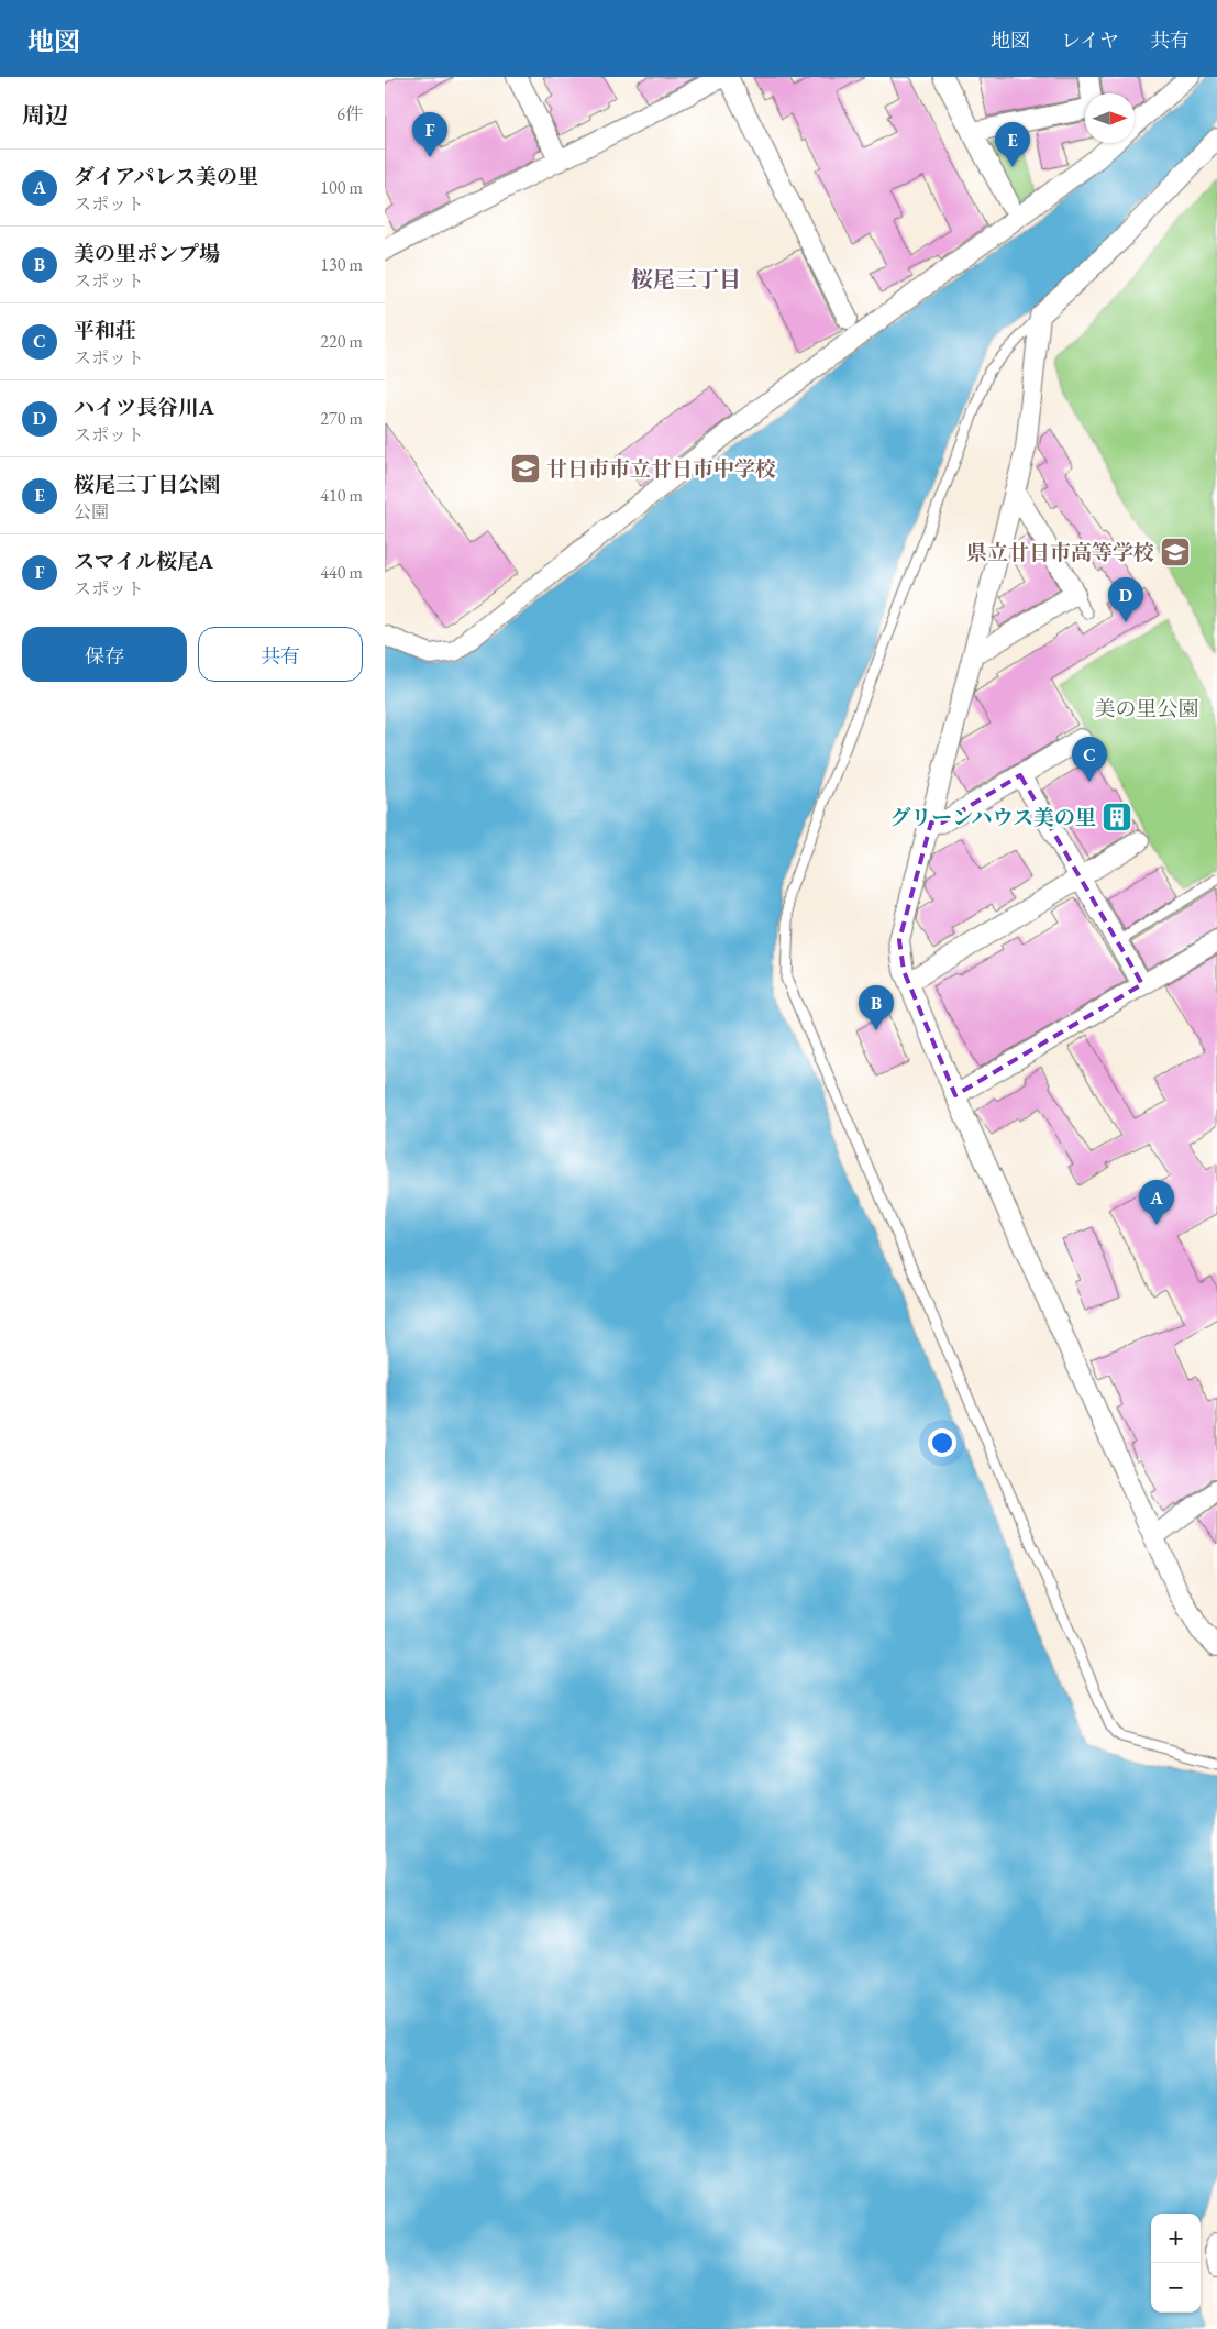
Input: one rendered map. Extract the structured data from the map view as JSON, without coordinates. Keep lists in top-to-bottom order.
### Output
{
  "districts": ["桜尾三丁目"],
  "parks": ["美の里公園"],
  "places": {
    "school or university": ["廿日市市立廿日市中学校", "県立廿日市高等学校"],
    "building": ["グリーンハウス美の里"]
  },
  "north": "right",
  "page": {
    "header": "地図",
    "nav": ["地図", "レイヤ", "共有"],
    "heading": ["周辺", "6件"],
    "pins": [
      "F",
      "E",
      "D",
      "C",
      "B",
      "A"
    ],
    "list": [
      {
        "mark": "A",
        "name": "ダイアパレス美の里",
        "note": "スポット",
        "value": "100 m"
      },
      {
        "mark": "B",
        "name": "美の里ポンプ場",
        "note": "スポット",
        "value": "130 m"
      },
      {
        "mark": "C",
        "name": "平和荘",
        "note": "スポット",
        "value": "220 m"
      },
      {
        "mark": "D",
        "name": "ハイツ長谷川A",
        "note": "スポット",
        "value": "270 m"
      },
      {
        "mark": "E",
        "name": "桜尾三丁目公園",
        "note": "公園",
        "value": "410 m"
      },
      {
        "mark": "F",
        "name": "スマイル桜尾A",
        "note": "スポット",
        "value": "440 m"
      }
    ],
    "buttons": ["保存", "共有"],
    "map_buttons": ["+", "−"]
  }
}
